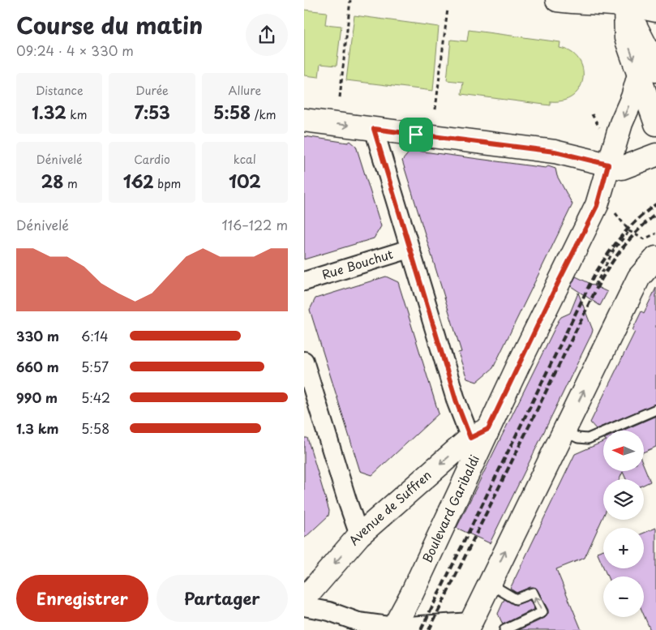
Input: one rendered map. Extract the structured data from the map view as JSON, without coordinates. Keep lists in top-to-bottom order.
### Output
{
  "streets": {
    "main road": ["Boulevard Garibaldi", "Avenue de Suffren"],
    "street": ["Rue Bouchut"]
  },
  "crossings": [
    ["Boulevard Garibaldi", "Avenue de Suffren"]
  ],
  "north": "left",
  "page": {
    "heading": ["Course du matin", "09:24 · 4 × 330 m"],
    "stats": [
      ["Distance", "1.32 km"],
      ["Durée", "7:53"],
      ["Allure", "5:58 /km"],
      ["Dénivelé", "28 m"],
      ["Cardio", "162 bpm"],
      ["kcal", "102"]
    ],
    "chart": ["Dénivelé", "116–122 m"],
    "list": [
      {
        "name": "330 m",
        "note": "6:14"
      },
      {
        "name": "660 m",
        "note": "5:57"
      },
      {
        "name": "990 m",
        "note": "5:42"
      },
      {
        "name": "1.3 km",
        "note": "5:58"
      }
    ],
    "map_buttons": ["+", "−"],
    "buttons": ["Enregistrer", "Partager"]
  }
}
